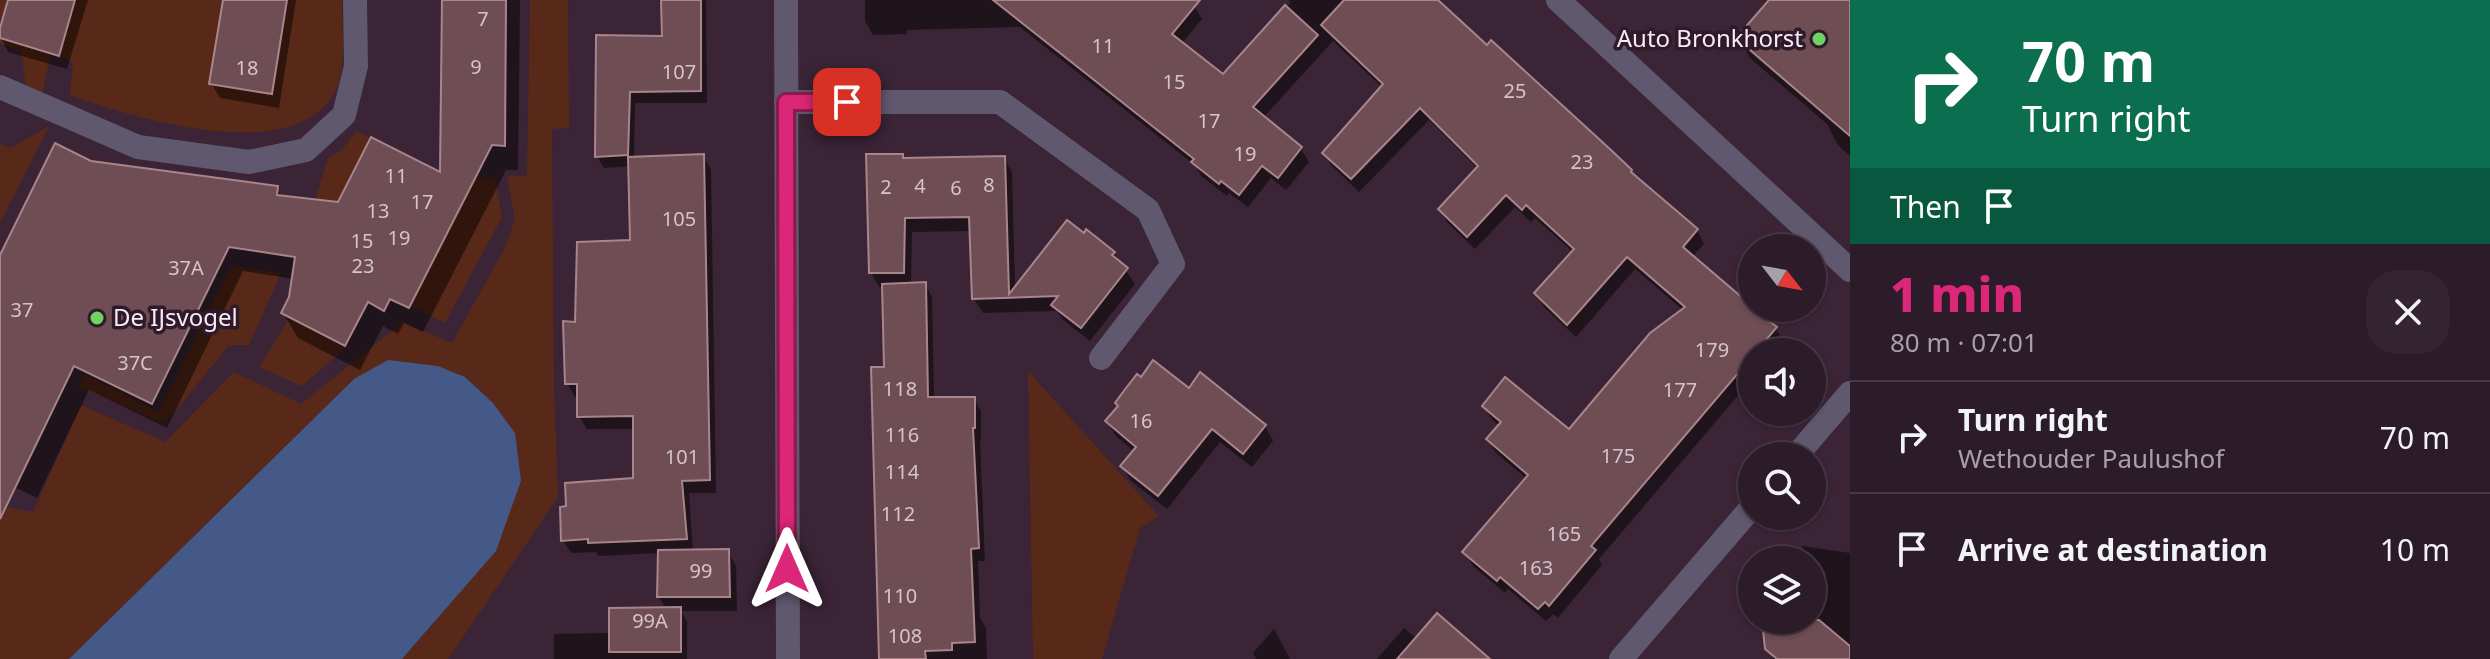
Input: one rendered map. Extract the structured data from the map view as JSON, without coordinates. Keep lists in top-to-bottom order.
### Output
{
  "places": ["Auto Bronkhorst", "De IJsvogel"],
  "house_numbers": [
    "7",
    "11",
    "9",
    "18",
    "107",
    "15",
    "25",
    "17",
    "19",
    "23",
    "11",
    "8",
    "4",
    "2",
    "6",
    "17",
    "13",
    "105",
    "19",
    "15",
    "23",
    "37A",
    "37",
    "179",
    "37C",
    "118",
    "177",
    "16",
    "116",
    "175",
    "101",
    "114",
    "112",
    "165",
    "163",
    "99",
    "110",
    "99A",
    "108"
  ],
  "north": "bottom right",
  "page": {
    "turn": ["70 m", "Turn right"],
    "then": "Then",
    "heading": ["1 min", "80 m · 07:01"],
    "list": [
      {
        "name": "Turn right",
        "note": "Wethouder Paulushof",
        "value": "70 m"
      },
      {
        "name": "Arrive at destination",
        "value": "10 m"
      }
    ]
  }
}
